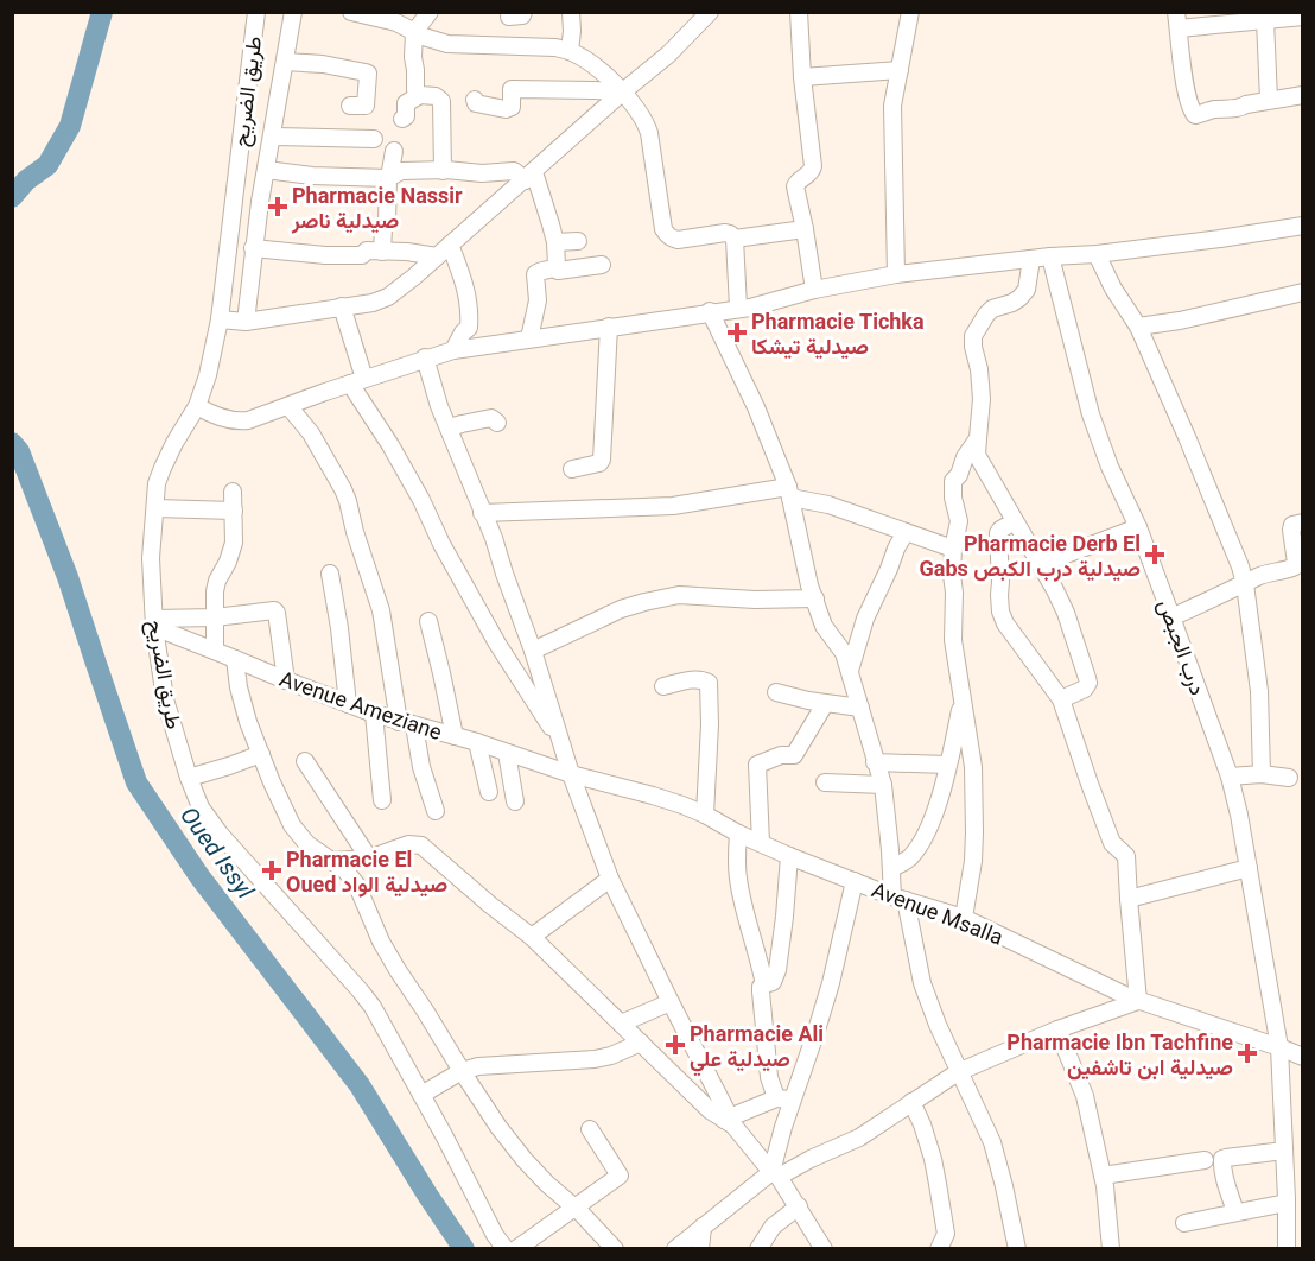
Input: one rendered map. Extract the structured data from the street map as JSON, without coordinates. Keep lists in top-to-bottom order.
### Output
{
  "streets": {
    "street": [
      "طريق الضريح",
      "درب الجبص",
      "Avenue Ameziane",
      "Avenue Msalla"
    ]
  },
  "crossings": [
    ["طريق الضريح", "Avenue Ameziane"],
    ["درب الجبص", "Avenue Msalla"],
    ["Avenue Ameziane", "Avenue Msalla"]
  ],
  "water": ["Oued Issyl"],
  "places": {
    "health": [
      "Pharmacie Nassir صيدلية ناصر",
      "Pharmacie Tichka صيدلية تيشكا",
      "Pharmacie Derb El Gabs صيدلية درب الكبص",
      "Pharmacie El Oued صيدلية الواد",
      "Pharmacie Ali صيدلية علي",
      "Pharmacie Ibn Tachfine صيدلية ابن تاشفين"
    ]
  }
}
